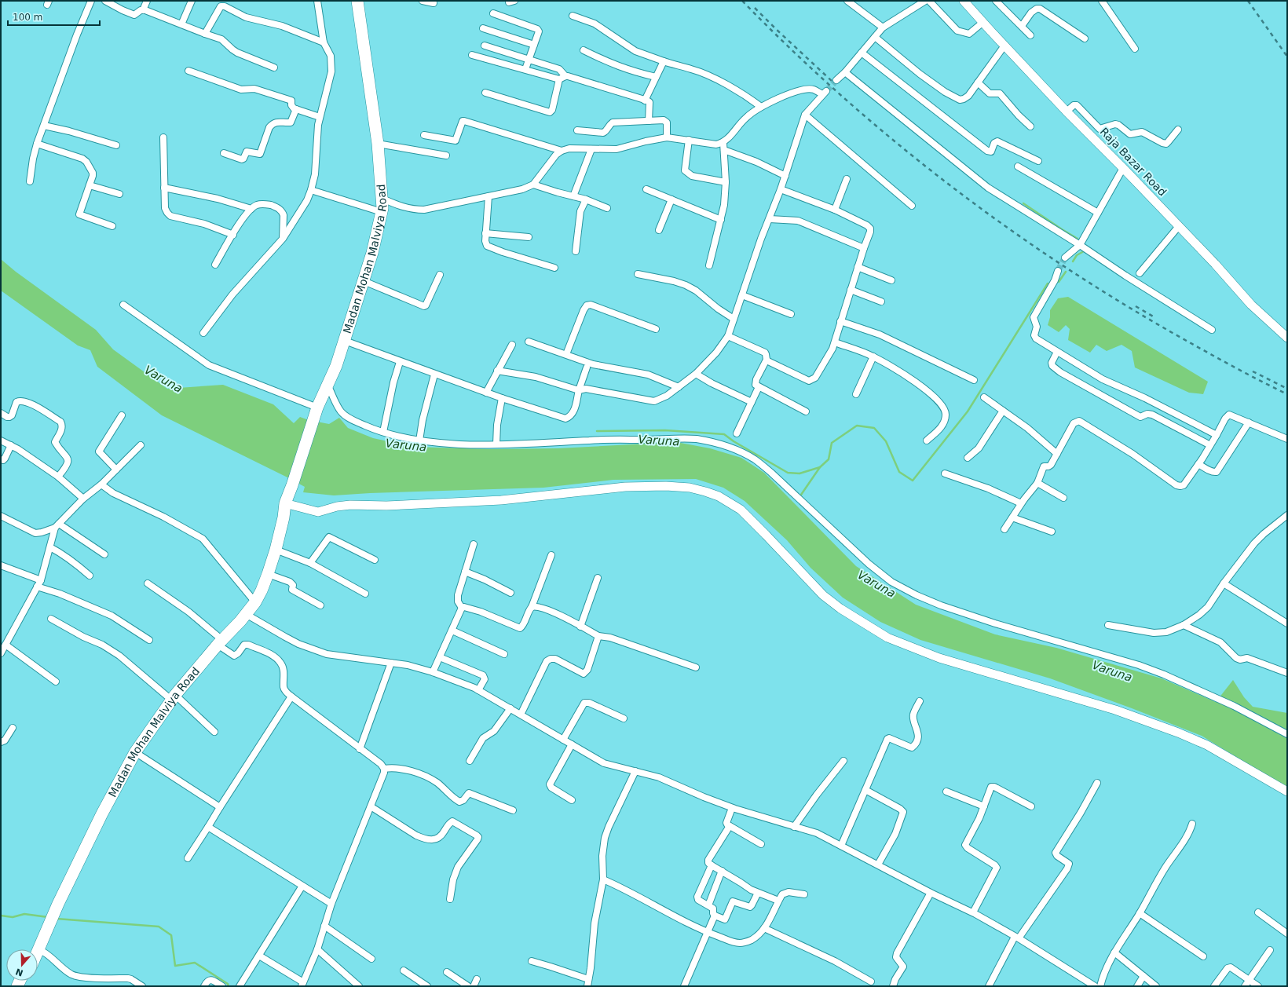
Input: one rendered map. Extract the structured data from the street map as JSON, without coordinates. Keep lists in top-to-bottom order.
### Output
{
  "streets": {
    "highway": ["Madan Mohan Malviya Road"],
    "street": ["Raja Bazar Road"]
  },
  "water": ["Varuna"],
  "scale_bar": "100 m",
  "north": "bottom"
}
